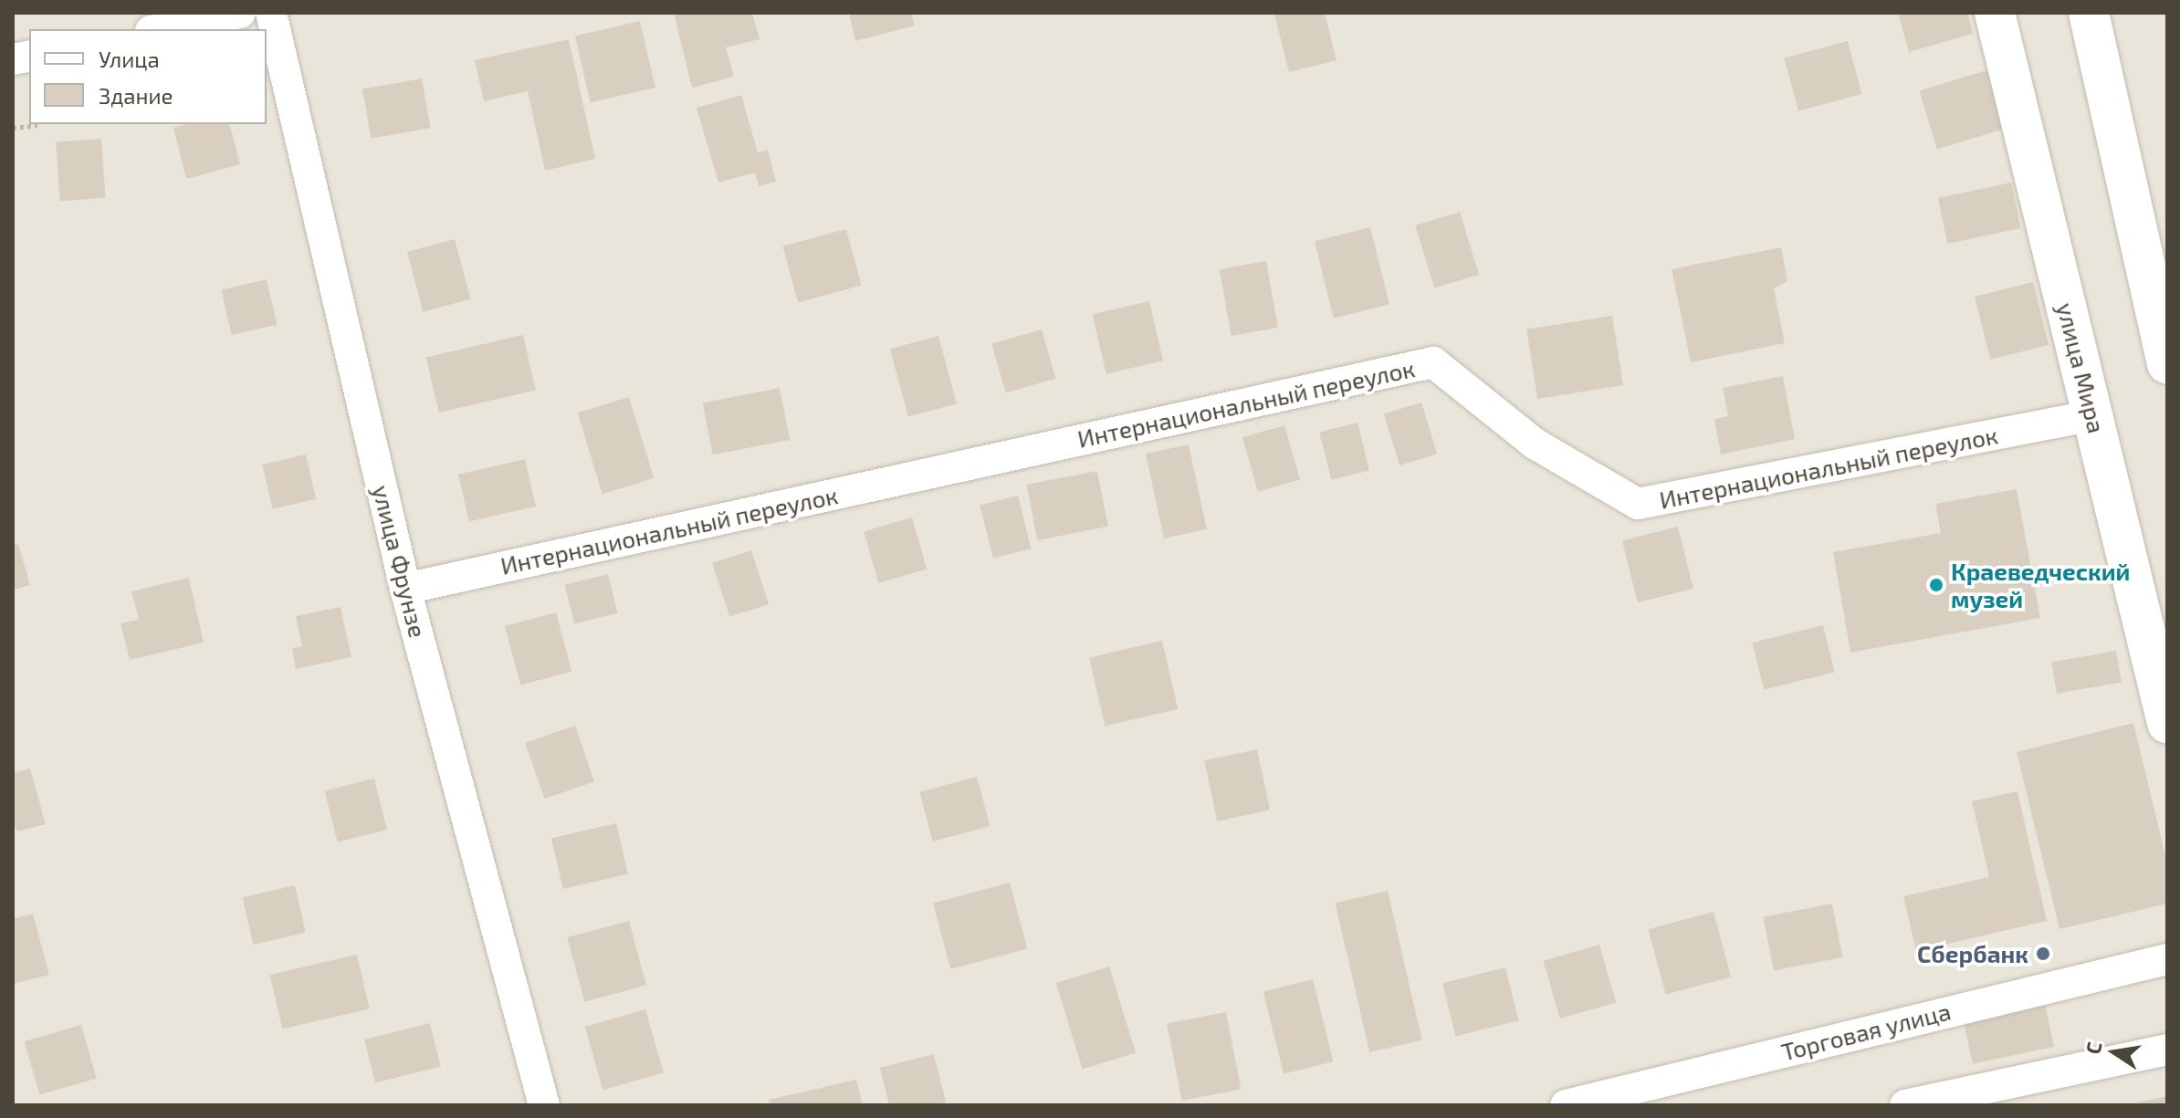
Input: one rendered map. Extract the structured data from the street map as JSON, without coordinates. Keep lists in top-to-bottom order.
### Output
{
  "streets": {
    "street": [
      "улица Мира",
      "Интернациональный переулок",
      "улица Фрунзе",
      "Торговая улица"
    ]
  },
  "crossings": [
    ["улица Мира", "Интернациональный переулок"],
    ["Интернациональный переулок", "улица Фрунзе"]
  ],
  "places": ["Краеведческий музей", "Сбербанк"],
  "legend": ["Улица", "Здание"],
  "north": "left"
}
